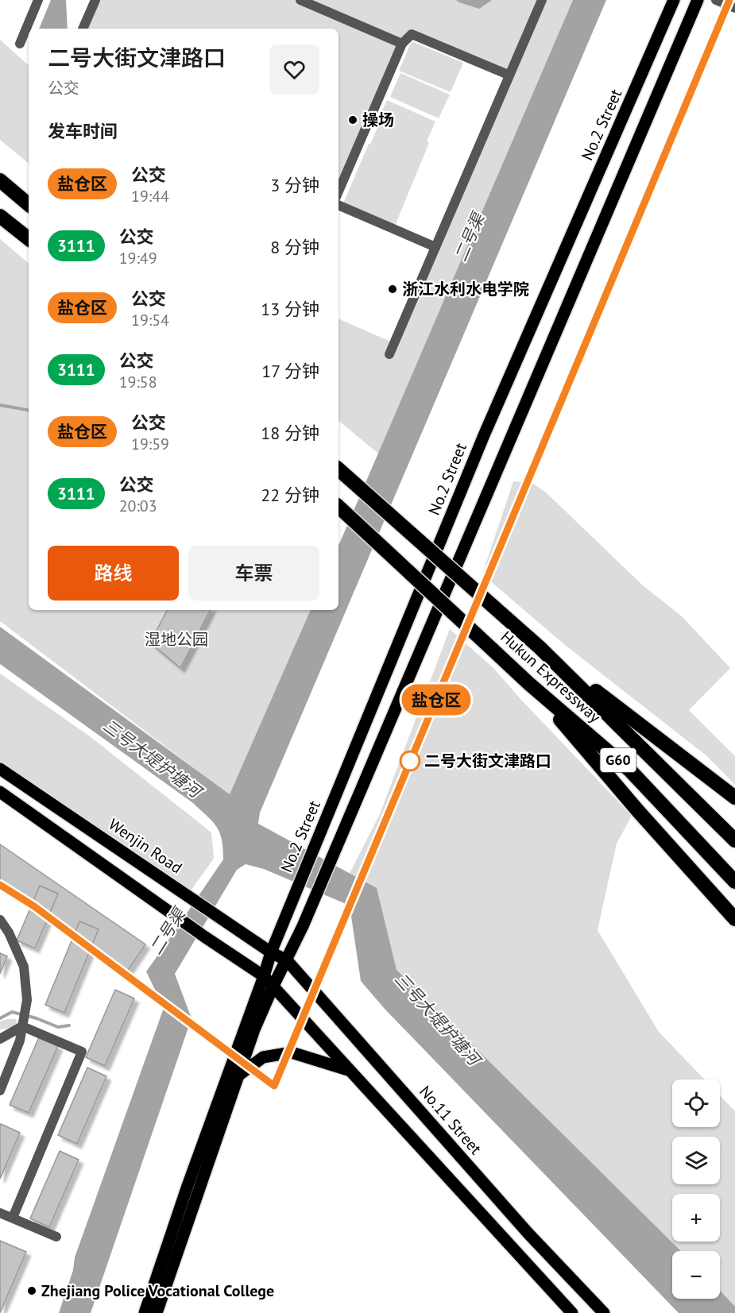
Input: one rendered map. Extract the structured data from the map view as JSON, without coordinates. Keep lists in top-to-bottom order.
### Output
{
  "streets": {
    "highway": ["Hukun Expressway", "G60"],
    "main road": ["No.2 Street", "Wenjin Road", "No.11 Street"]
  },
  "crossings": [
    ["No.2 Street", "Wenjin Road"],
    ["No.2 Street", "No.11 Street"],
    ["Wenjin Road", "No.11 Street"]
  ],
  "water": ["二号渠", "三号大堤护塘河"],
  "parks": ["湿地公园"],
  "places": [
    "操场",
    "浙江水利水电学院",
    "二号大街文津路口",
    "Zhejiang Police Vocational College"
  ],
  "lines": ["bus line 盐仓区"],
  "page": {
    "on_map": "盐仓区",
    "heading": [
      ["二号大街文津路口", "公交"],
      "发车时间"
    ],
    "list": [
      {
        "mark": "盐仓区",
        "name": "公交",
        "note": "19:44",
        "value": "3 分钟"
      },
      {
        "mark": "3111",
        "name": "公交",
        "note": "19:49",
        "value": "8 分钟"
      },
      {
        "mark": "盐仓区",
        "name": "公交",
        "note": "19:54",
        "value": "13 分钟"
      },
      {
        "mark": "3111",
        "name": "公交",
        "note": "19:58",
        "value": "17 分钟"
      },
      {
        "mark": "盐仓区",
        "name": "公交",
        "note": "19:59",
        "value": "18 分钟"
      },
      {
        "mark": "3111",
        "name": "公交",
        "note": "20:03",
        "value": "22 分钟"
      }
    ],
    "buttons": ["路线", "车票"],
    "map_buttons": ["+", "−"]
  }
}
